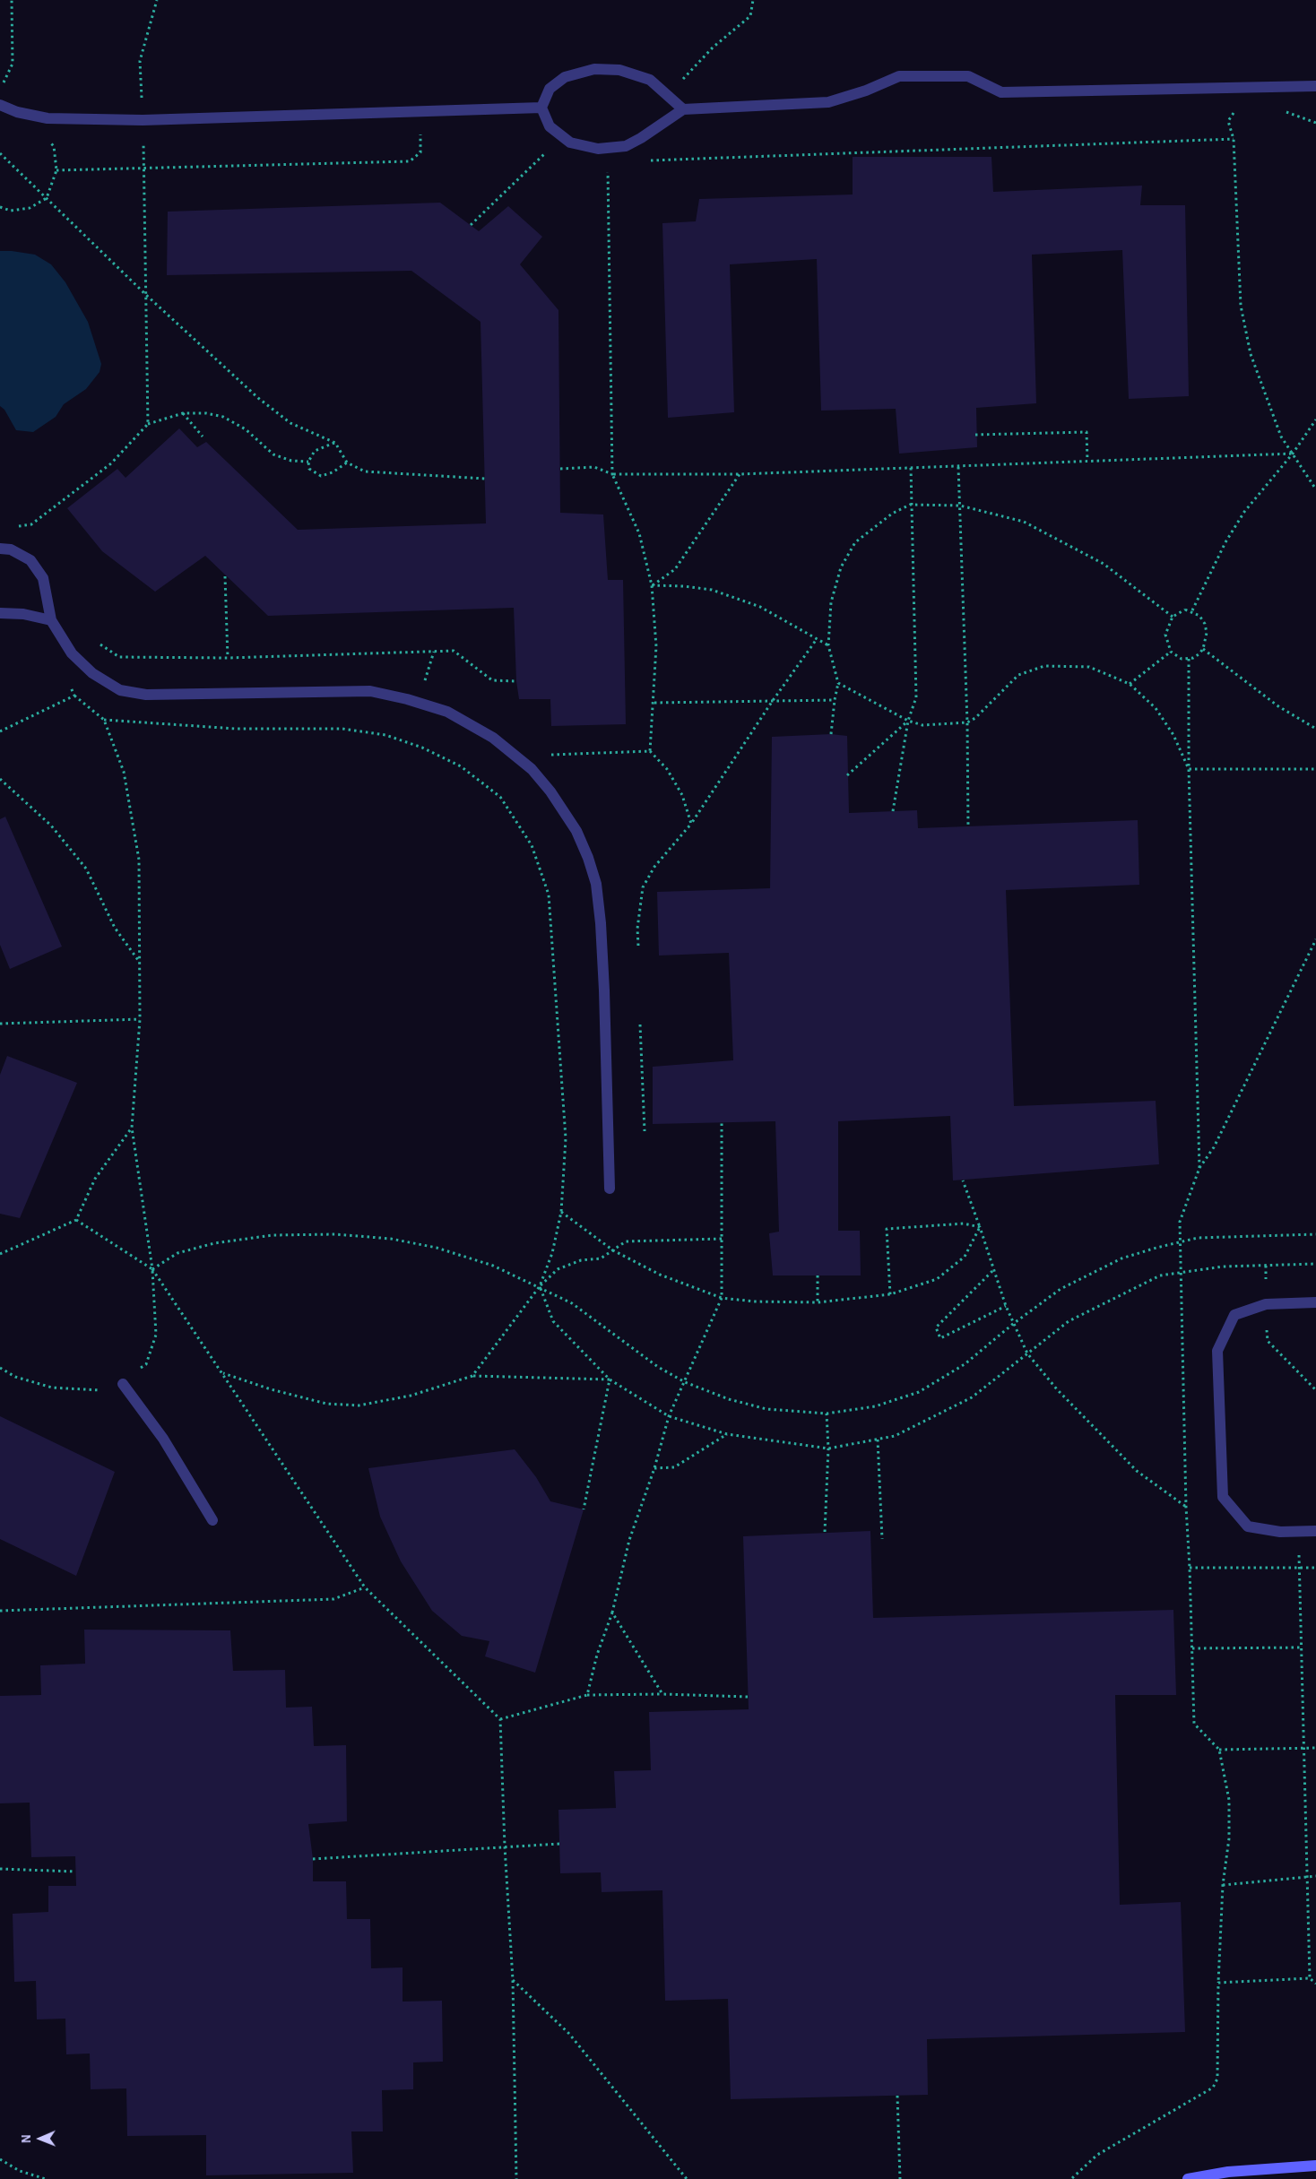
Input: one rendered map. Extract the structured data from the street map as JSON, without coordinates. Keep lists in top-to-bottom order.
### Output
{
  "north": "left"
}
